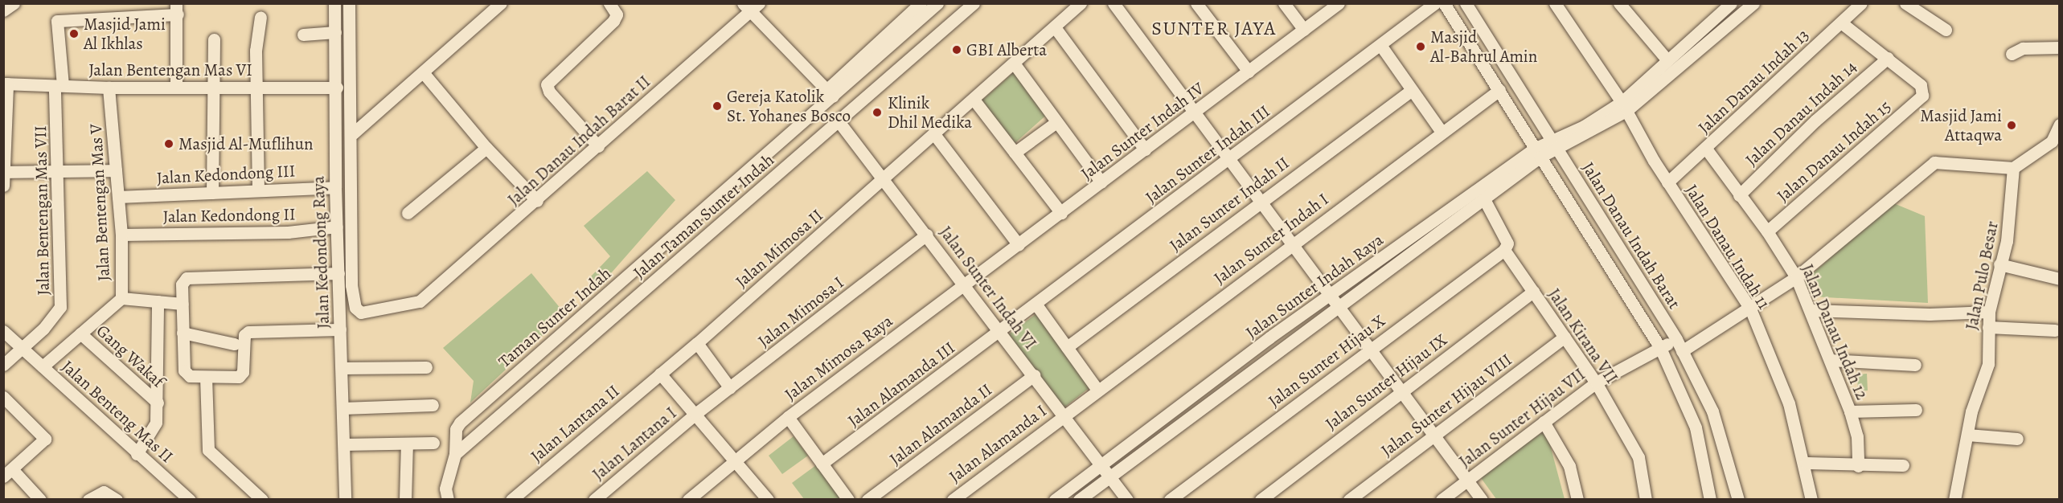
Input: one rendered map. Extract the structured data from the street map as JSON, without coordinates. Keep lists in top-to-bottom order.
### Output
{
  "streets": {
    "street": [
      "Jalan Bentengan Mas VI",
      "Jalan Danau Indah 13",
      "Jalan Danau Indah 14",
      "Jalan Sunter Indah IV",
      "Jalan Danau Indah Barat II",
      "Jalan Danau Indah 15",
      "Jalan Sunter Indah III",
      "Jalan Kedondong III",
      "Jalan Bentengan Mas V",
      "Jalan Sunter Indah II",
      "Jalan Bentengan Mas VII",
      "Jalan Kedondong II",
      "Jalan Taman Sunter Indah",
      "Jalan Danau Indah Barat",
      "Jalan Sunter Indah I",
      "Jalan Danau Indah 11",
      "Jalan Mimosa II",
      "Jalan Kedondong Raya",
      "Jalan Pulo Besar",
      "Jalan Sunter Indah Raya",
      "Jalan Sunter Indah VI",
      "Jalan Mimosa I",
      "Taman Sunter Indah",
      "Jalan Danau Indah 12",
      "Jalan Kirana VII",
      "Gang Wakaf",
      "Jalan Mimosa Raya",
      "Jalan Sunter Hijau X",
      "Jalan Sunter Hijau IX",
      "Jalan Alamanda III",
      "Jalan Sunter Hijau VIII",
      "Jalan Benteng Mas II",
      "Jalan Sunter Hijau VII",
      "Jalan Lantana II",
      "Jalan Alamanda II",
      "Jalan Lantana I",
      "Jalan Alamanda I"
    ]
  },
  "crossings": [
    ["Jalan Bentengan Mas VI", "Jalan Bentengan Mas V"],
    ["Jalan Bentengan Mas VI", "Jalan Bentengan Mas VII"],
    ["Jalan Bentengan Mas VI", "Jalan Kedondong Raya"],
    ["Jalan Danau Indah 13", "Jalan Danau Indah 14"],
    ["Jalan Danau Indah 13", "Jalan Danau Indah 11"],
    ["Jalan Danau Indah 13", "Jalan Danau Indah 12"],
    ["Jalan Danau Indah 14", "Jalan Danau Indah 15"],
    ["Jalan Danau Indah 14", "Jalan Danau Indah 12"],
    ["Jalan Sunter Indah IV", "Jalan Sunter Indah VI"],
    ["Jalan Sunter Indah IV", "Jalan Mimosa Raya"],
    ["Jalan Danau Indah 15", "Jalan Danau Indah 12"],
    ["Jalan Sunter Indah III", "Jalan Sunter Indah VI"],
    ["Jalan Sunter Indah III", "Jalan Alamanda III"],
    ["Jalan Kedondong III", "Jalan Bentengan Mas V"],
    ["Jalan Kedondong III", "Jalan Kedondong Raya"],
    ["Jalan Bentengan Mas V", "Jalan Kedondong II"],
    ["Jalan Bentengan Mas V", "Gang Wakaf"],
    ["Jalan Bentengan Mas V", "Jalan Benteng Mas II"],
    ["Jalan Bentengan Mas VII", "Jalan Benteng Mas II"],
    ["Jalan Kedondong II", "Jalan Kedondong Raya"],
    ["Jalan Taman Sunter Indah", "Jalan Sunter Indah VI"],
    ["Jalan Taman Sunter Indah", "Taman Sunter Indah"],
    ["Jalan Danau Indah Barat", "Jalan Sunter Indah I"],
    ["Jalan Danau Indah Barat", "Jalan Sunter Indah Raya"],
    ["Jalan Danau Indah Barat", "Jalan Sunter Hijau VII"],
    ["Jalan Sunter Indah I", "Jalan Sunter Indah VI"],
    ["Jalan Sunter Indah I", "Jalan Alamanda I"],
    ["Jalan Danau Indah 11", "Jalan Sunter Indah Raya"],
    ["Jalan Mimosa II", "Jalan Sunter Indah VI"],
    ["Jalan Mimosa II", "Jalan Lantana II"],
    ["Jalan Sunter Indah Raya", "Jalan Sunter Indah VI"],
    ["Jalan Sunter Indah Raya", "Jalan Kirana VII"],
    ["Jalan Sunter Indah VI", "Jalan Mimosa I"],
    ["Jalan Sunter Indah VI", "Jalan Mimosa Raya"],
    ["Jalan Sunter Indah VI", "Jalan Alamanda III"],
    ["Jalan Sunter Indah VI", "Jalan Alamanda II"],
    ["Jalan Sunter Indah VI", "Jalan Alamanda I"],
    ["Jalan Mimosa I", "Jalan Lantana I"],
    ["Jalan Kirana VII", "Jalan Sunter Hijau X"],
    ["Jalan Kirana VII", "Jalan Sunter Hijau IX"],
    ["Jalan Kirana VII", "Jalan Sunter Hijau VIII"],
    ["Jalan Kirana VII", "Jalan Sunter Hijau VII"]
  ],
  "districts": ["SUNTER JAYA"],
  "places": [
    "Masjid Jami Al Ikhlas",
    "Masjid Al-Bahrul Amin",
    "GBI Alberta",
    "Gereja Katolik St. Yohanes Bosco",
    "Klinik Dhil Medika",
    "Masjid Jami Attaqwa",
    "Masjid Al-Muflihun"
  ]
}
